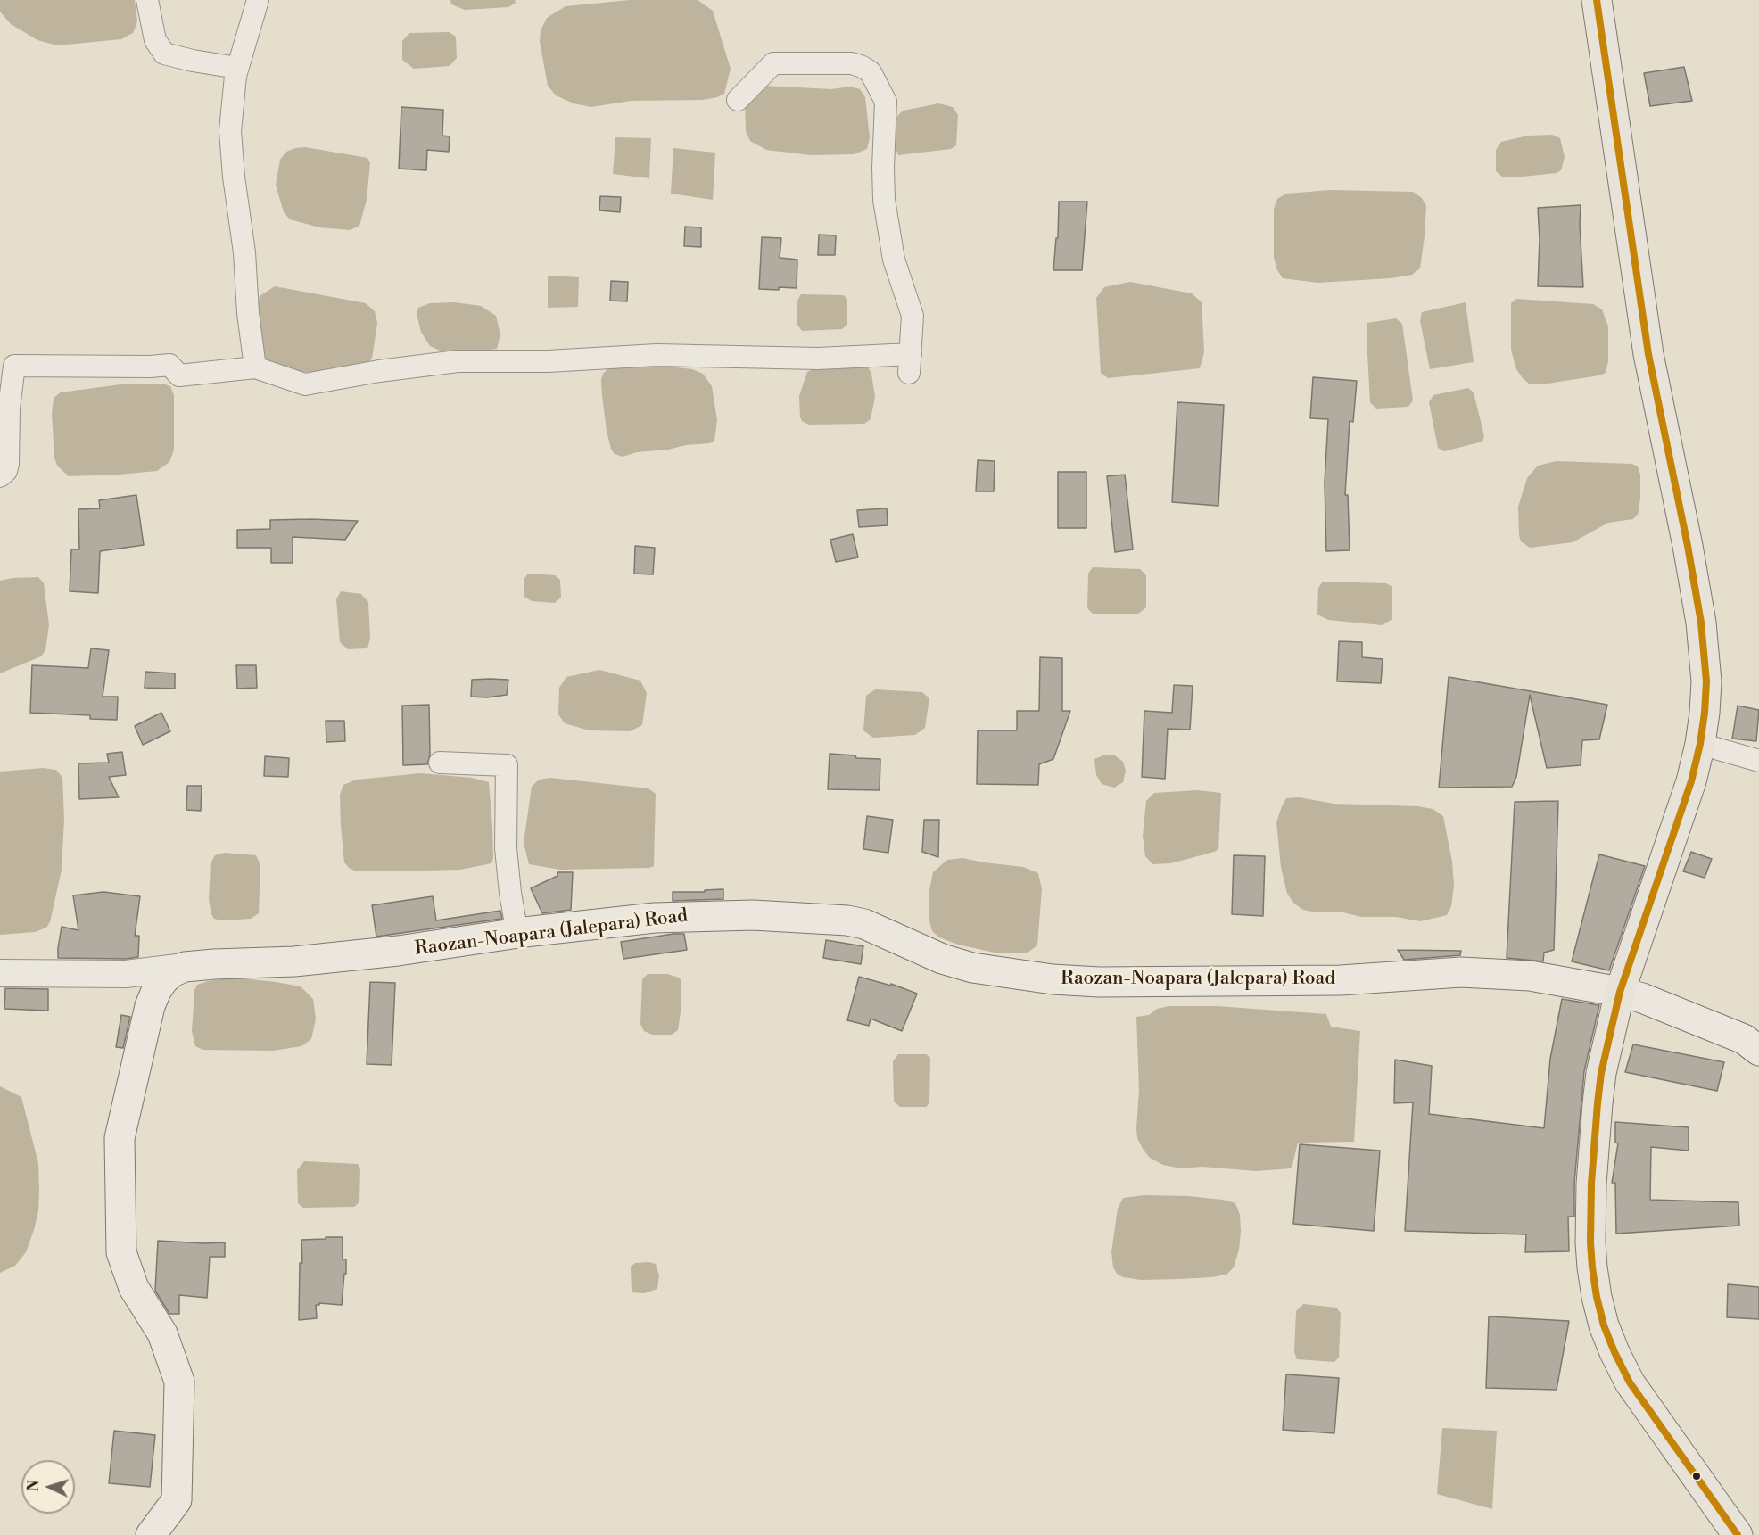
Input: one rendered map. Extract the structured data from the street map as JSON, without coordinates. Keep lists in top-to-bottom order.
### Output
{
  "streets": {
    "main road": ["Raozan-Noapara (Jalepara) Road"]
  },
  "north": "left"
}
